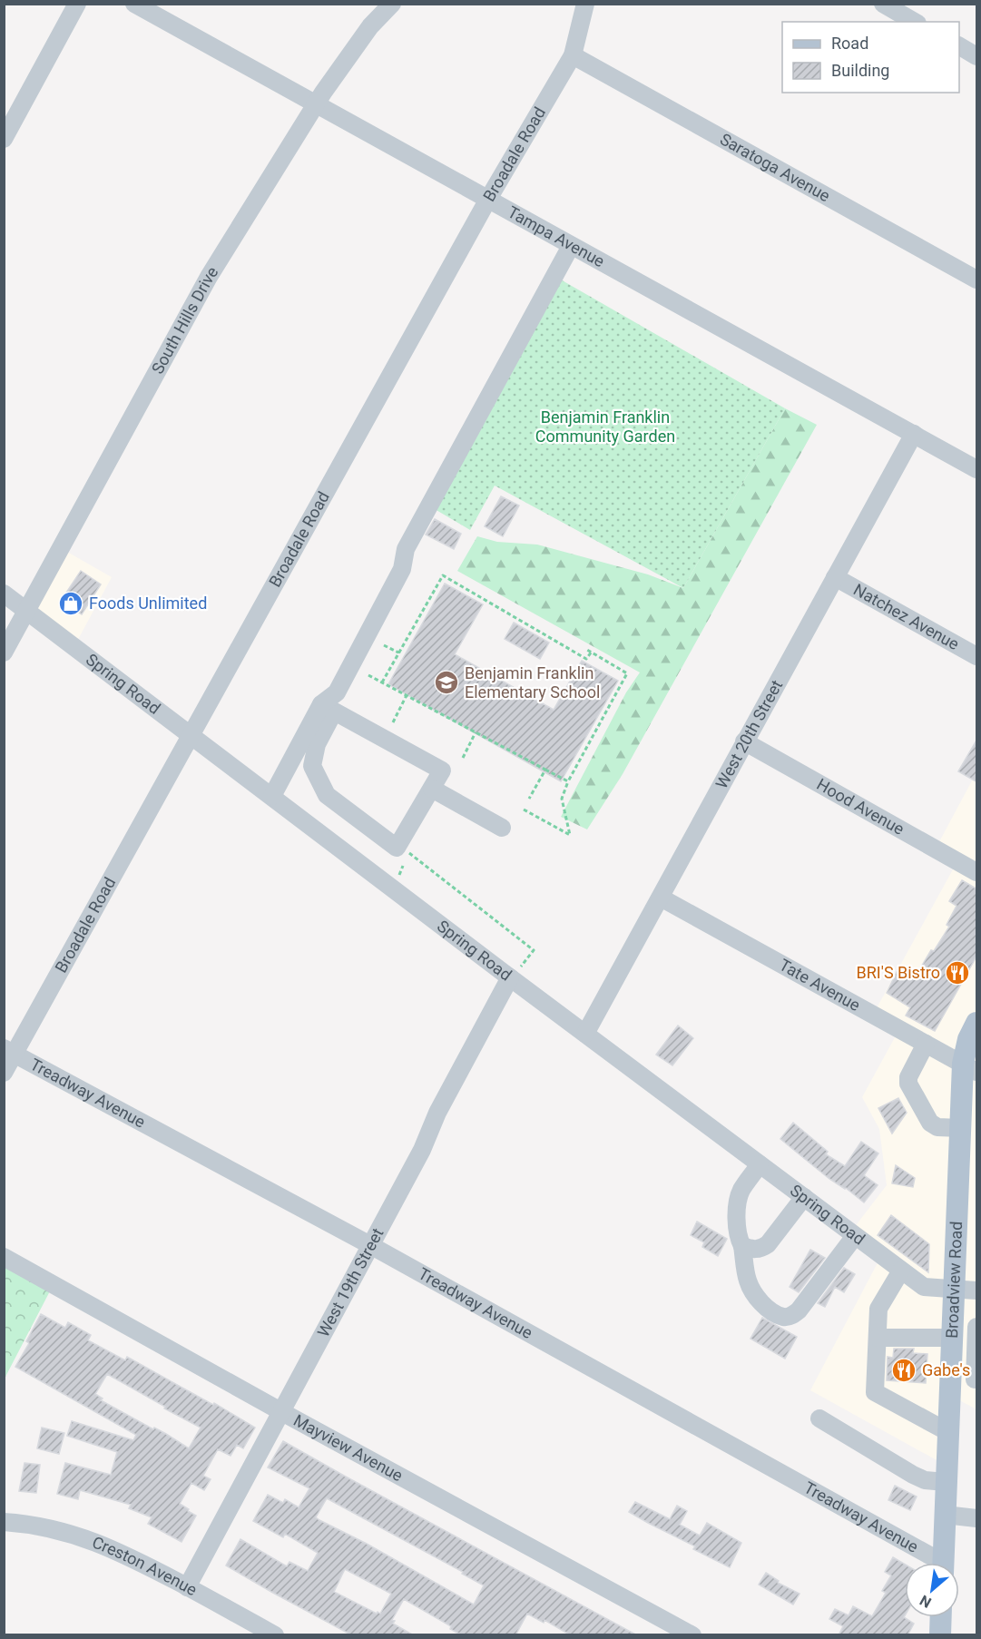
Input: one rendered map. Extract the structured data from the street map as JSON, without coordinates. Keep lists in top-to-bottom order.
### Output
{
  "streets": {
    "main road": ["Broadview Road"],
    "street": [
      "Broadale Road",
      "Saratoga Avenue",
      "Tampa Avenue",
      "South Hills Drive",
      "Natchez Avenue",
      "Spring Road",
      "West 20th Street",
      "Hood Avenue",
      "Tate Avenue",
      "Treadway Avenue",
      "West 19th Street",
      "Mayview Avenue",
      "Creston Avenue"
    ]
  },
  "crossings": [
    ["Broadale Road", "Saratoga Avenue"],
    ["Broadale Road", "Tampa Avenue"],
    ["Broadale Road", "Spring Road"],
    ["Broadale Road", "Treadway Avenue"],
    ["Tampa Avenue", "South Hills Drive"],
    ["Tampa Avenue", "West 20th Street"],
    ["South Hills Drive", "Spring Road"],
    ["Natchez Avenue", "West 20th Street"],
    ["Spring Road", "West 20th Street"],
    ["Spring Road", "Broadview Road"],
    ["Spring Road", "West 19th Street"],
    ["West 20th Street", "Hood Avenue"],
    ["West 20th Street", "Tate Avenue"],
    ["Tate Avenue", "Broadview Road"],
    ["Treadway Avenue", "West 19th Street"],
    ["West 19th Street", "Mayview Avenue"],
    ["West 19th Street", "Creston Avenue"]
  ],
  "parks": ["Benjamin Franklin Community Garden"],
  "places": {
    "shop": ["Foods Unlimited"],
    "school or university": ["Benjamin Franklin Elementary School"],
    "restaurant": ["BRI'S Bistro", "Gabe's"]
  },
  "legend": ["Road", "Building"],
  "north": "bottom left"
}
